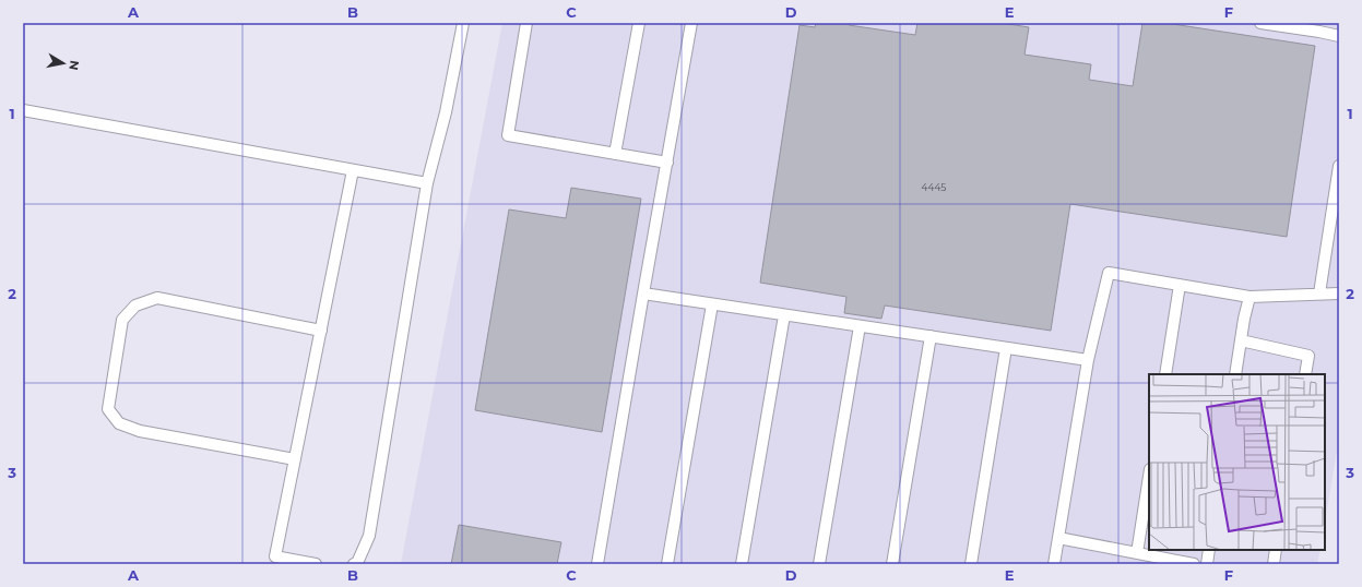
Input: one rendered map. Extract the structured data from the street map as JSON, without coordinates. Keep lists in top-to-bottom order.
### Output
{
  "house_numbers": ["4445"],
  "north": "right",
  "grid": {
    "columns": [
      "A",
      "B",
      "C",
      "D",
      "E",
      "F"
    ],
    "rows": ["1", "2", "3"]
  }
}
